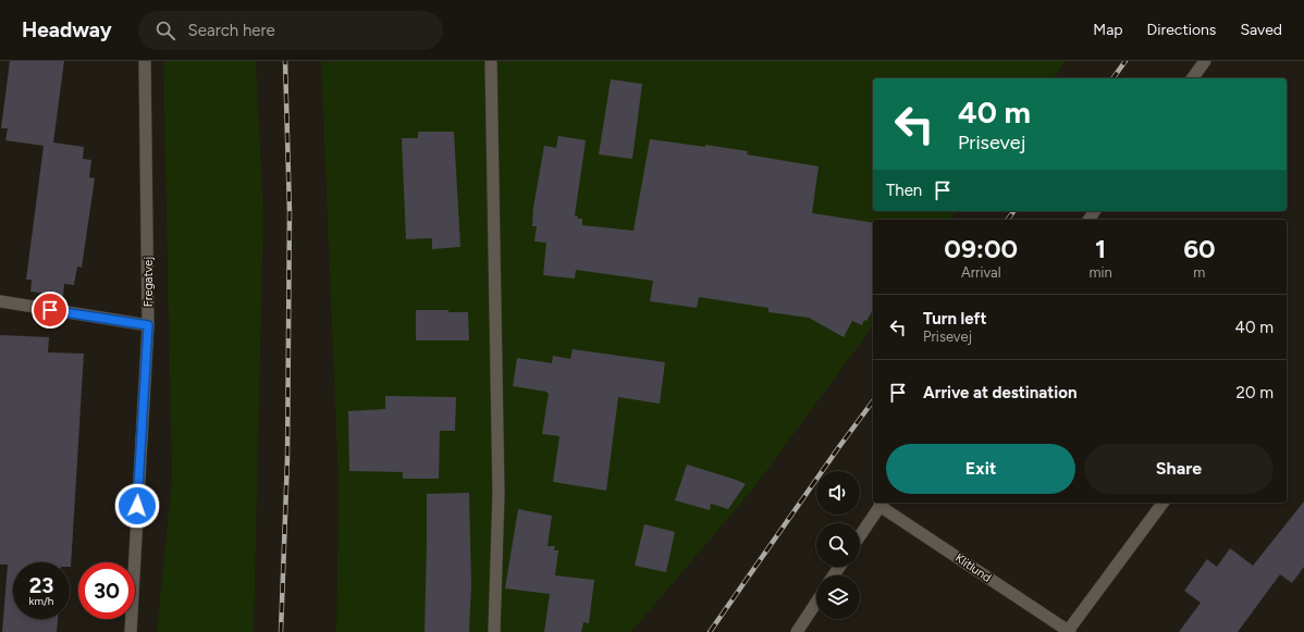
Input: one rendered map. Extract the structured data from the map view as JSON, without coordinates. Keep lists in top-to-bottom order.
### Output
{
  "streets": {
    "street": ["Fregatvej", "Klitlund"]
  },
  "page": {
    "header": "Headway",
    "search": "Search here",
    "nav": ["Map", "Directions", "Saved"],
    "turn": ["40 m", "Prisevej"],
    "then": "Then",
    "eta": [
      "09:00",
      "Arrival",
      "1",
      "min",
      "60",
      "m"
    ],
    "list": [
      {
        "name": "Turn left",
        "note": "Prisevej",
        "value": "40 m"
      },
      {
        "name": "Arrive at destination",
        "value": "20 m"
      }
    ],
    "buttons": ["Exit", "Share"],
    "speed": "23 km/h",
    "limit": "30"
  }
}
